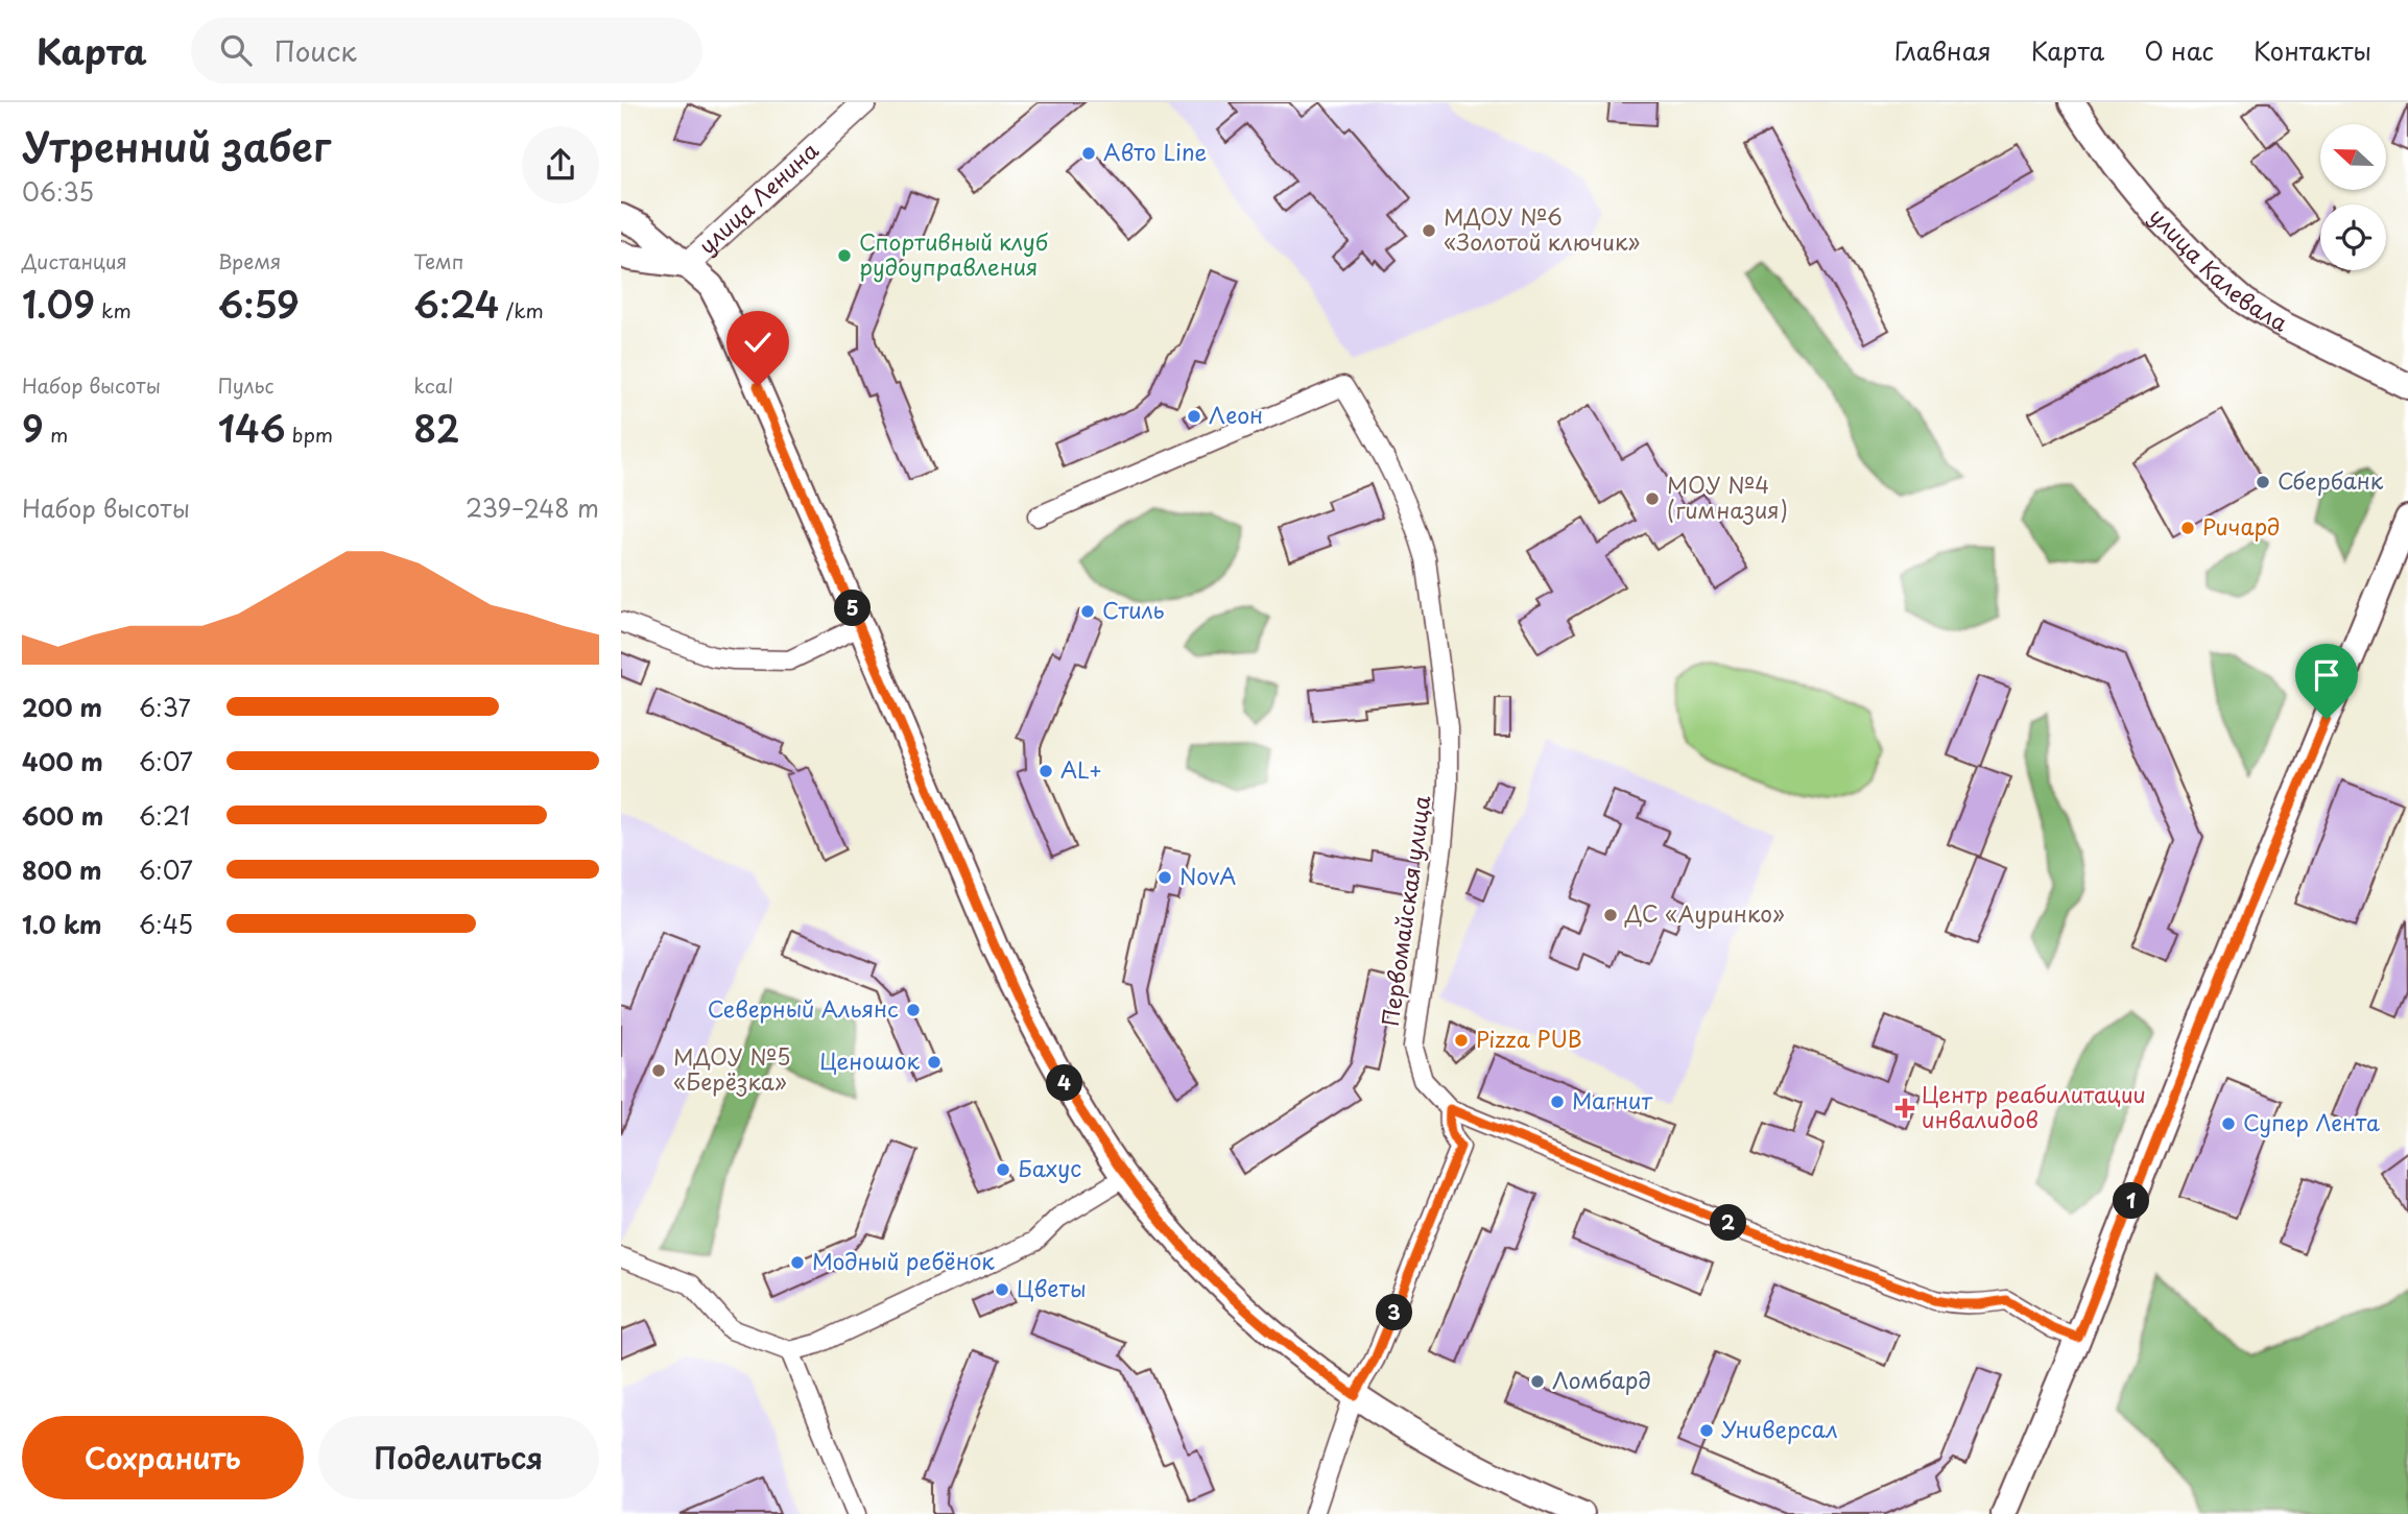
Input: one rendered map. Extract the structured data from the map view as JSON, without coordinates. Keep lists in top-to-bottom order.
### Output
{
  "streets": {
    "main road": ["улица Ленина", "улица Калевала"],
    "street": ["Первомайская улица"]
  },
  "places": {
    "other": [
      "Авто Line",
      "МДОУ №6 «Золотой ключик»",
      "Спортивный клуб рудоуправления",
      "Леон",
      "Сбербанк",
      "МОУ №4 (гимназия)",
      "Ричард",
      "Стиль",
      "AL+",
      "NovA",
      "ДС «Ауринко»",
      "Северный Альянс",
      "Pizza PUB",
      "Ценошок",
      "МДОУ №5 «Берёзка»",
      "Магнит",
      "Супер Лента",
      "Бахус",
      "Модный ребёнок",
      "Цветы",
      "Ломбард",
      "Универсал"
    ],
    "health": ["Центр реабилитации инвалидов"]
  },
  "north": "left",
  "page": {
    "header": "Карта",
    "search": "Поиск",
    "nav": [
      "Главная",
      "Карта",
      "О нас",
      "Контакты"
    ],
    "heading": ["Утренний забег", "06:35"],
    "stats": [
      ["Дистанция", "1.09 km"],
      ["Время", "6:59"],
      ["Темп", "6:24 /km"],
      ["Набор высоты", "9 m"],
      ["Пульс", "146 bpm"],
      ["kcal", "82"]
    ],
    "chart": ["Набор высоты", "239–248 m"],
    "pins": [
      "5",
      "4",
      "1",
      "2",
      "3"
    ],
    "list": [
      {
        "name": "200 m",
        "note": "6:37"
      },
      {
        "name": "400 m",
        "note": "6:07"
      },
      {
        "name": "600 m",
        "note": "6:21"
      },
      {
        "name": "800 m",
        "note": "6:07"
      },
      {
        "name": "1.0 km",
        "note": "6:45"
      }
    ],
    "buttons": ["Сохранить", "Поделиться"]
  }
}
